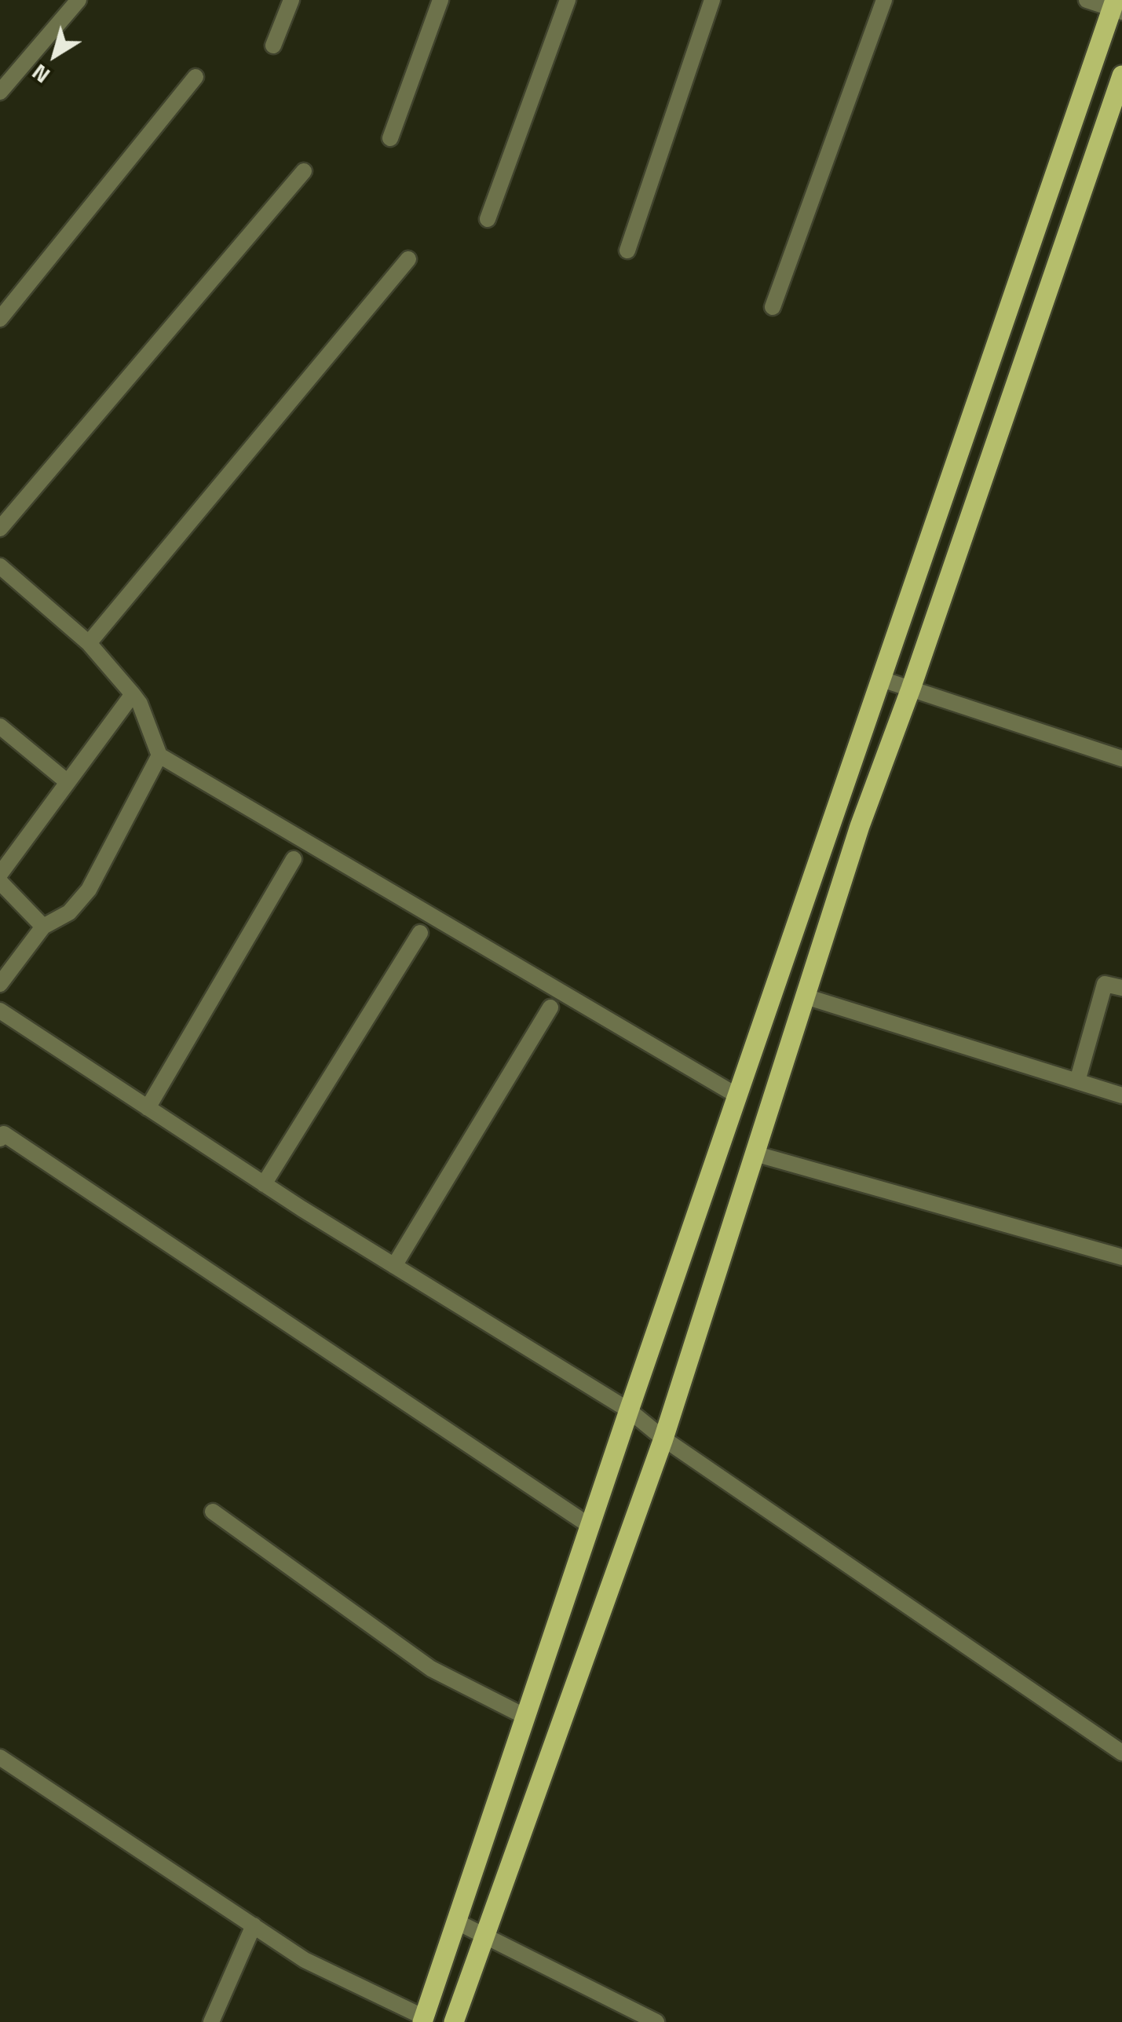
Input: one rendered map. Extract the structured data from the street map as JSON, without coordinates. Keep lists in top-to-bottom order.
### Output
{
  "north": "bottom left"
}
